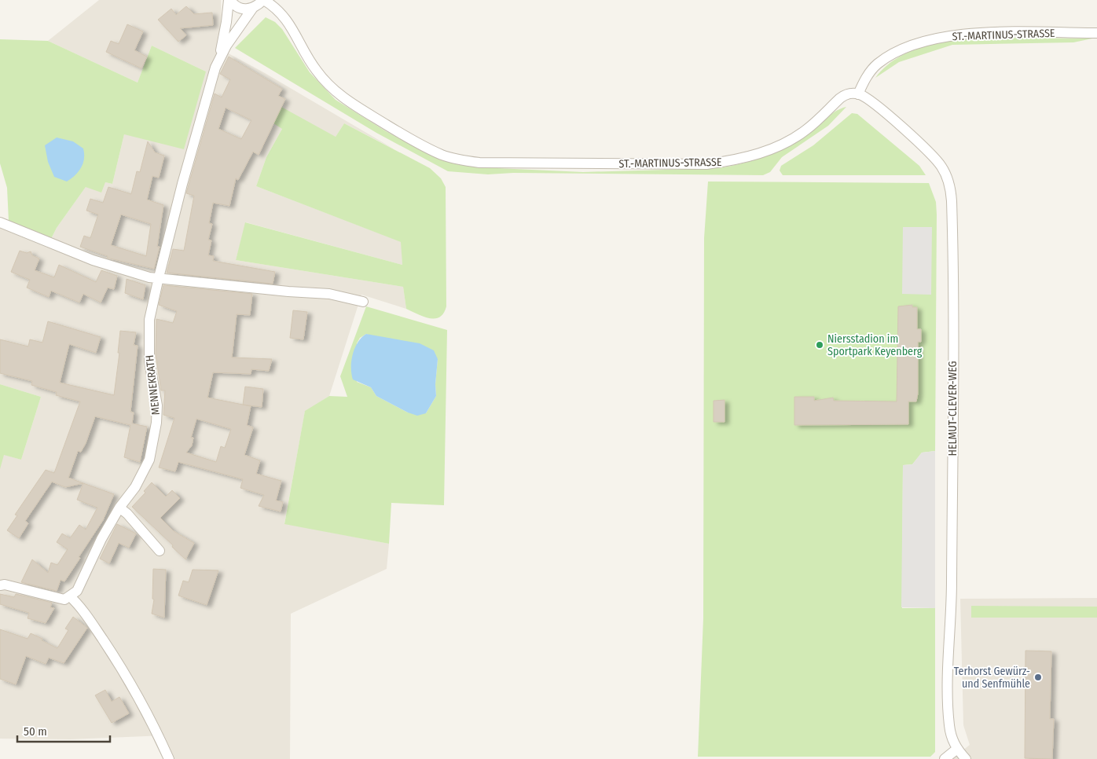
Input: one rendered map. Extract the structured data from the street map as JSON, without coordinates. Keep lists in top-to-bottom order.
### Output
{
  "streets": {
    "street": ["ST.-MARTINUS-STRASSE", "MENNEKRATH", "HELMUT-CLEVER-WEG"]
  },
  "crossings": [
    ["ST.-MARTINUS-STRASSE", "MENNEKRATH"],
    ["ST.-MARTINUS-STRASSE", "HELMUT-CLEVER-WEG"]
  ],
  "places": ["Niersstadion im Sportpark Keyenberg", "Terhorst Gewürz- und Senfmühle"],
  "scale_bar": "50 m"
}
